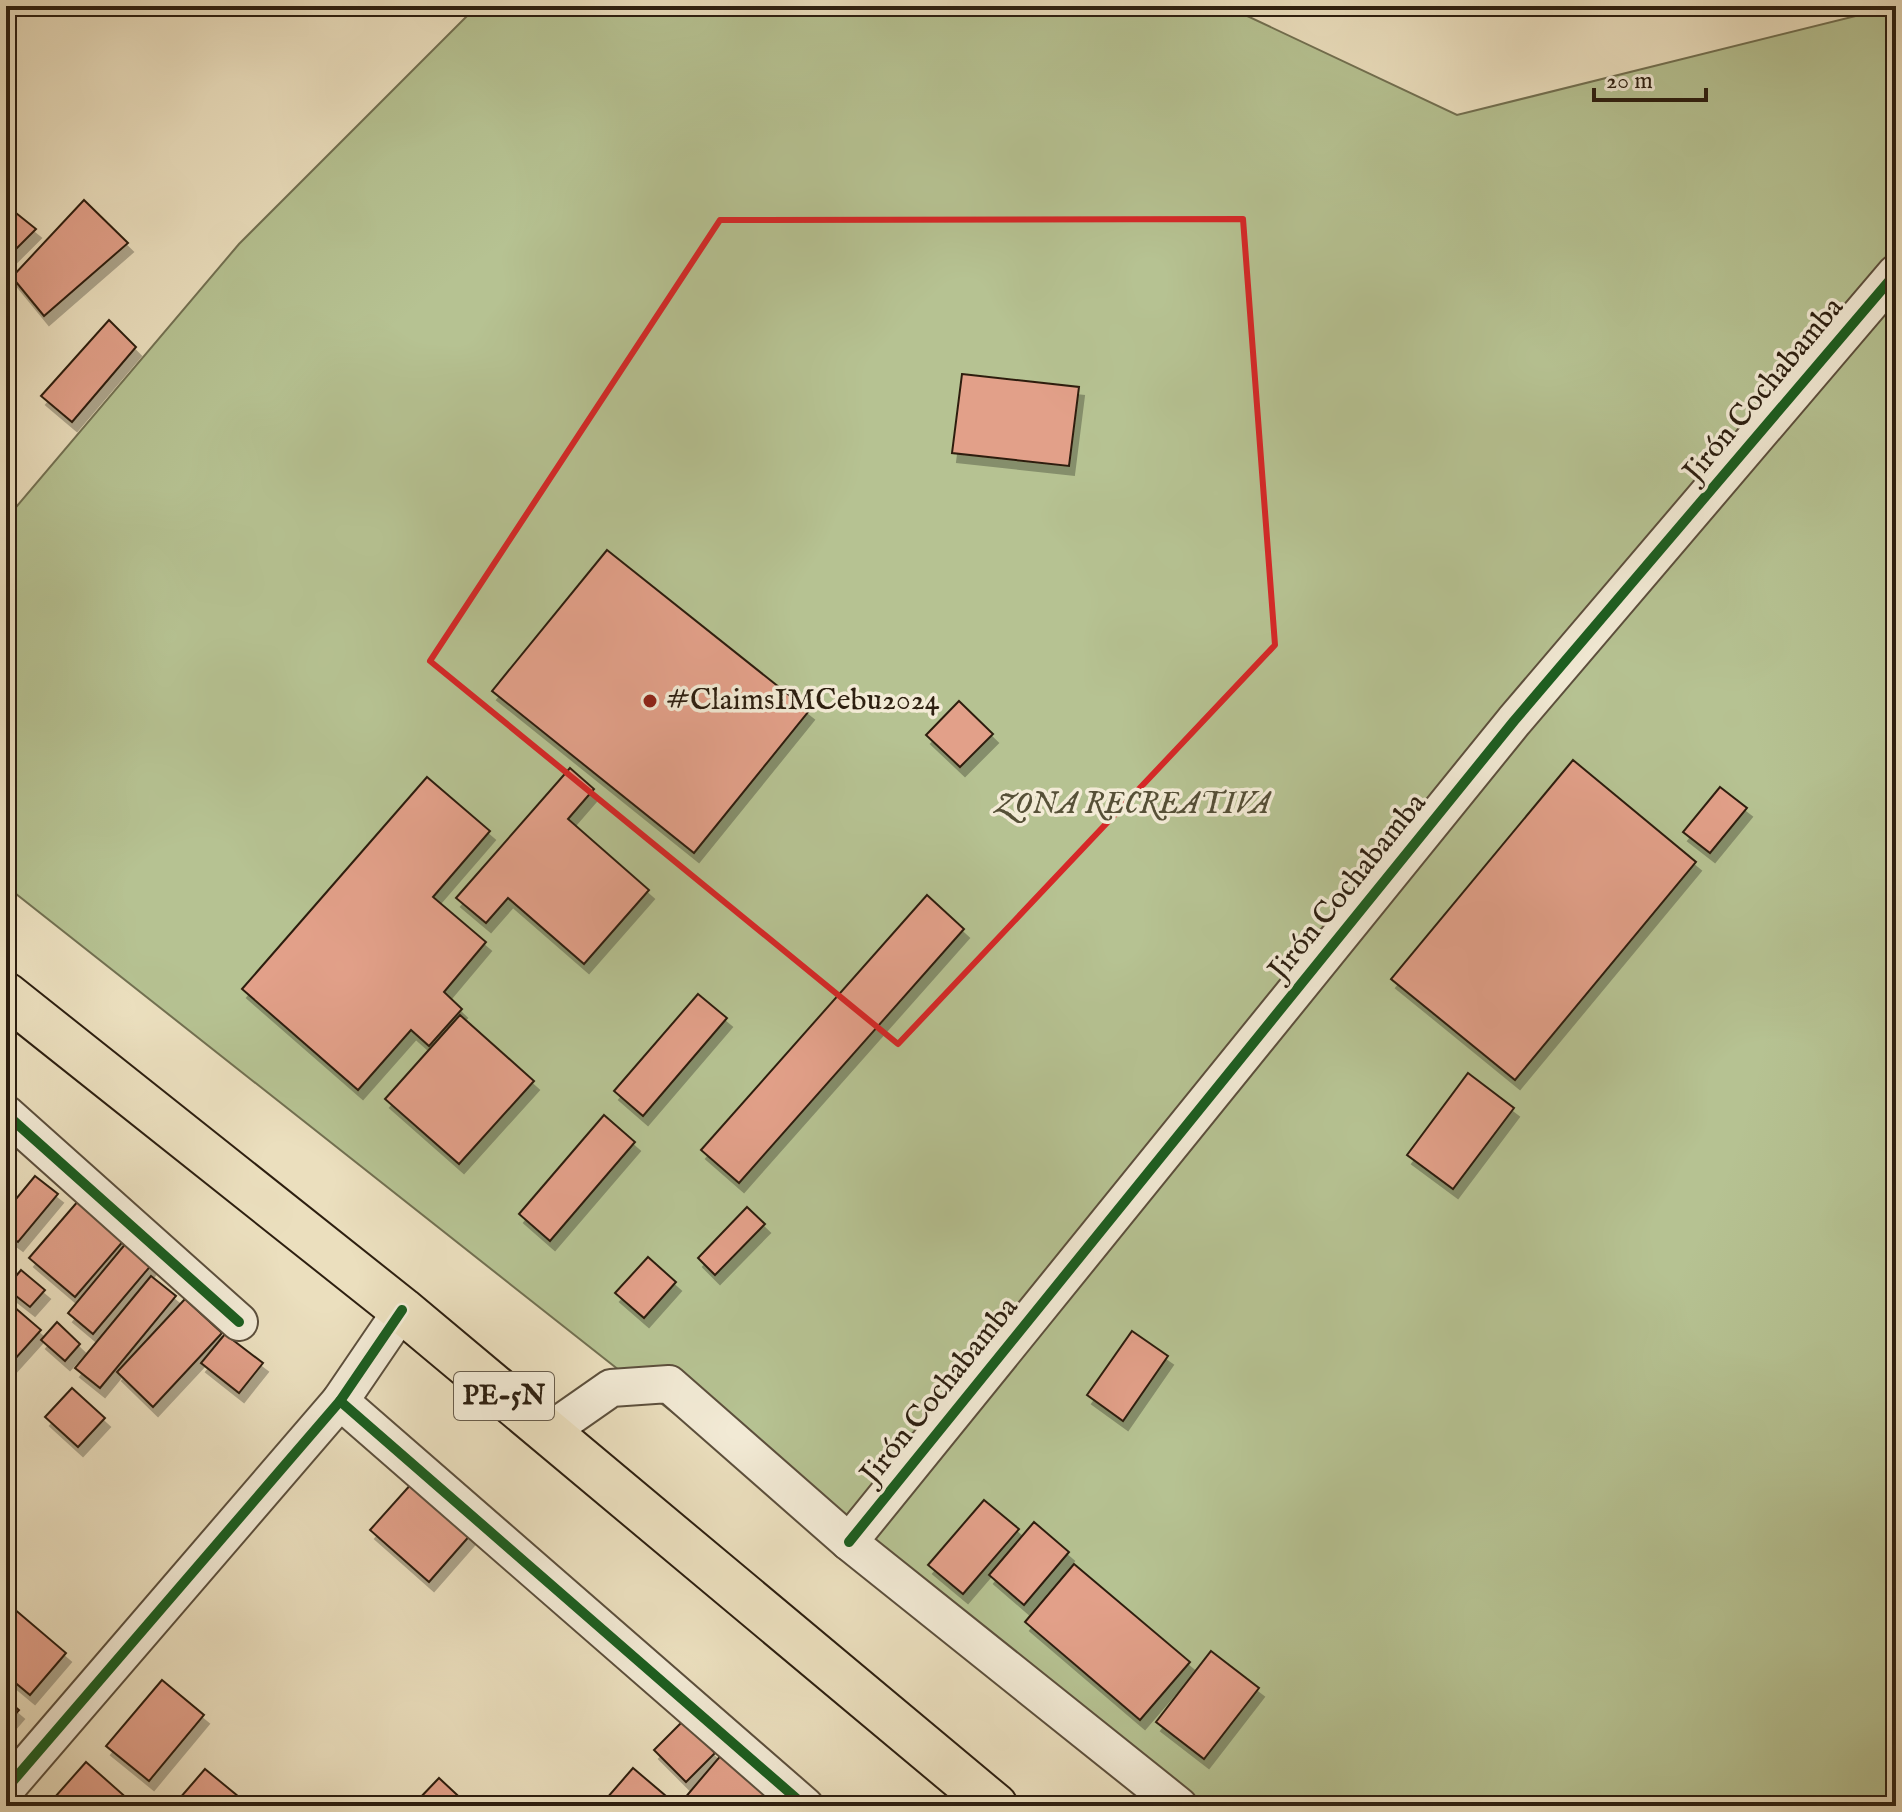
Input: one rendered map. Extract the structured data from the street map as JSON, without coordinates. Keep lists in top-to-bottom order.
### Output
{
  "streets": {
    "highway": ["PE-5N"],
    "street": ["Jirón Cochabamba"]
  },
  "parks": ["ZONA RECREATIVA"],
  "places": ["#ClaimsIMCebu2024"],
  "scale_bar": "20 m"
}
